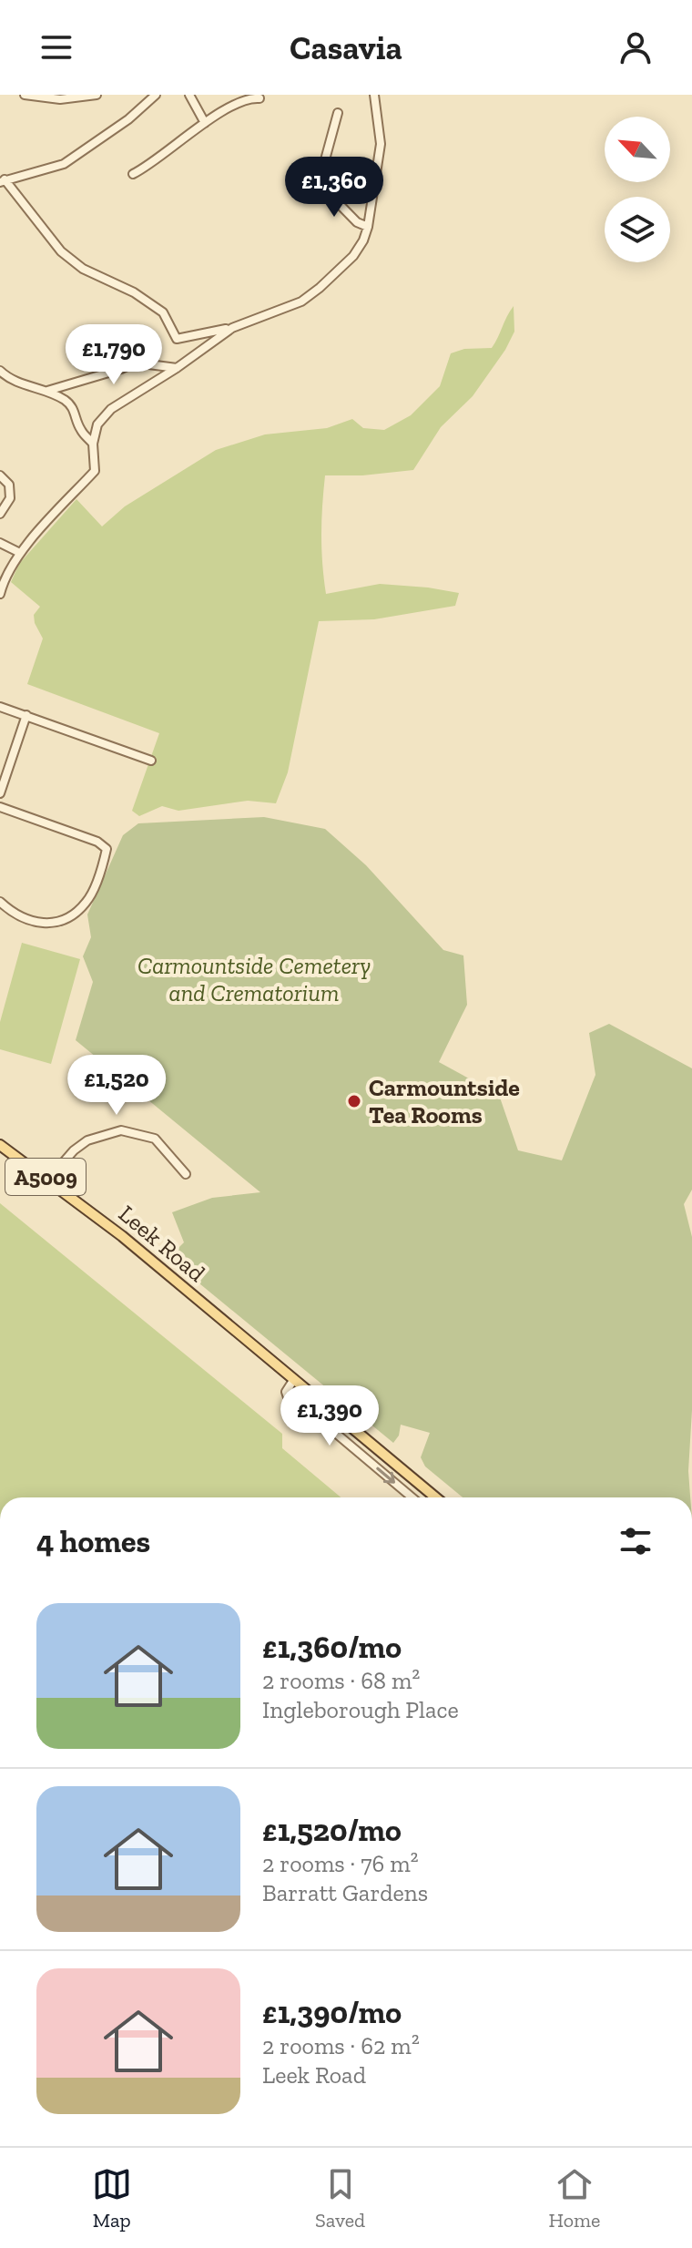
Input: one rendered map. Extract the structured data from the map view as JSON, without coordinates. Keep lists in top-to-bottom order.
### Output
{
  "streets": {
    "main road": ["A5009", "Leek Road"]
  },
  "parks": ["Carmountside Cemetery and Crematorium"],
  "places": ["Carmountside Tea Rooms"],
  "north": "top left",
  "page": {
    "header": "Casavia",
    "price": [
      "£1,360",
      "£1,790",
      "£1,520",
      "£1,390"
    ],
    "heading": "4 homes",
    "list": [
      {
        "name": "£1,360/mo",
        "note": "2 rooms · 68 m² · Ingleborough Place"
      },
      {
        "name": "£1,520/mo",
        "note": "2 rooms · 76 m² · Barratt Gardens"
      },
      {
        "name": "£1,390/mo",
        "note": "2 rooms · 62 m² · Leek Road"
      }
    ],
    "tabs": ["Map", "Saved", "Home"]
  }
}
